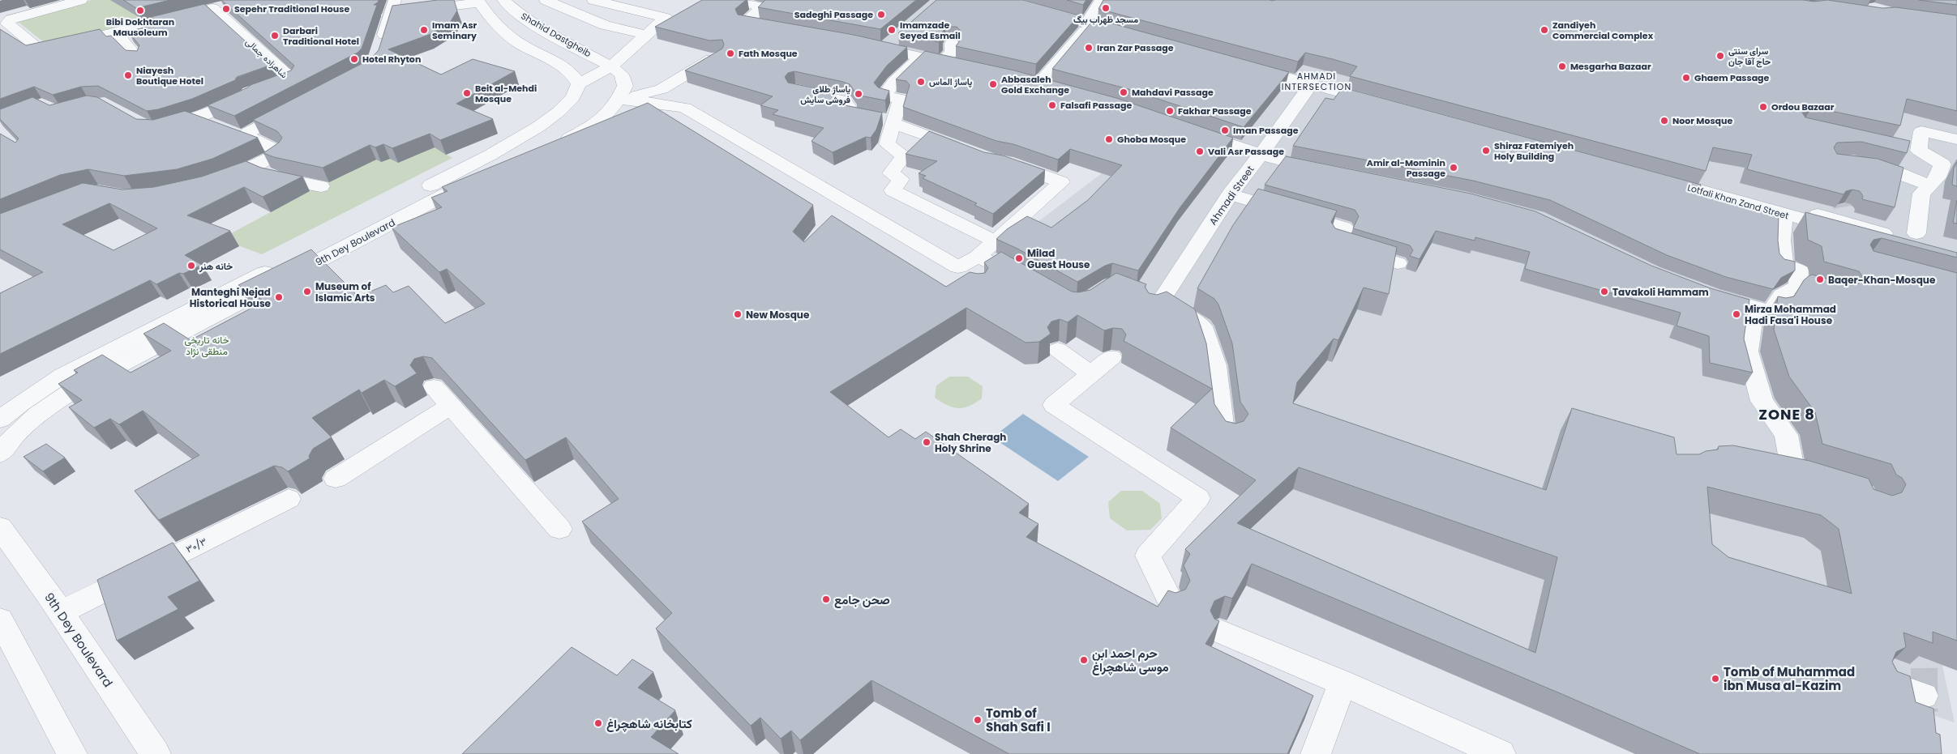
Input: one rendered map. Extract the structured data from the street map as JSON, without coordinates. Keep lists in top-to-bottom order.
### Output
{
  "streets": {
    "street": [
      "Shahid Dastgheib",
      "شاهزاده جمالی",
      "Ahmadi Street",
      "Lotfali Khan Zand Street",
      "9th Dey Boulevard",
      "۳۰/۳"
    ]
  },
  "crossings": [
    ["9th Dey Boulevard", "۳۰/۳"]
  ],
  "districts": ["AHMADI INTERSECTION", "ZONE 8"],
  "parks": ["خانه تاریخی منطقی نژاد"],
  "places": [
    "مسجد ظهراب بیگ",
    "Sepehr Traditional House",
    "Bibi Dokhtaran Mausoleum",
    "Sadeghi Passage",
    "Imam Asr Seminary",
    "Imamzade Seyed Esmail",
    "Zandiyeh Commercial Complex",
    "Darbari Traditional Hotel",
    "Iran Zar Passage",
    "Fath Mosque",
    "سرای سنتی حاج آقا جان",
    "Hotel Rhyton",
    "Mesgarha Bazaar",
    "Niayesh Boutique Hotel",
    "Ghaem Passage",
    "پاساژ الماس",
    "Abbasaleh Gold Exchange",
    "Mahdavi Passage",
    "Beit al-Mehdi Mosque",
    "پاساژ طلای فروشی سایش",
    "Falsafi Passage",
    "Ordou Bazaar",
    "Fakhar Passage",
    "Noor Mosque",
    "Iman Passage",
    "Ghoba Mosque",
    "Shiraz Fatemiyeh Holy Building",
    "Vali Asr Passage",
    "Amir al-Mominin Passage",
    "Milad Guest House",
    "خانه هنر",
    "Baqer-Khan-Mosque",
    "Museum of Islamic Arts",
    "Tavakoli Hammam",
    "Manteghi Nejad Historical House",
    "New Mosque",
    "Mirza Mohammad Hadi Fasa'i House",
    "Shah Cheragh Holy Shrine",
    "صحن جامع",
    "حرم احمد ابن موسی شاهچراغ",
    "Tomb of Muhammad ibn Musa al-Kazim",
    "Tomb of Shah Safi I",
    "کتابخانه شاهچراغ"
  ]
}
